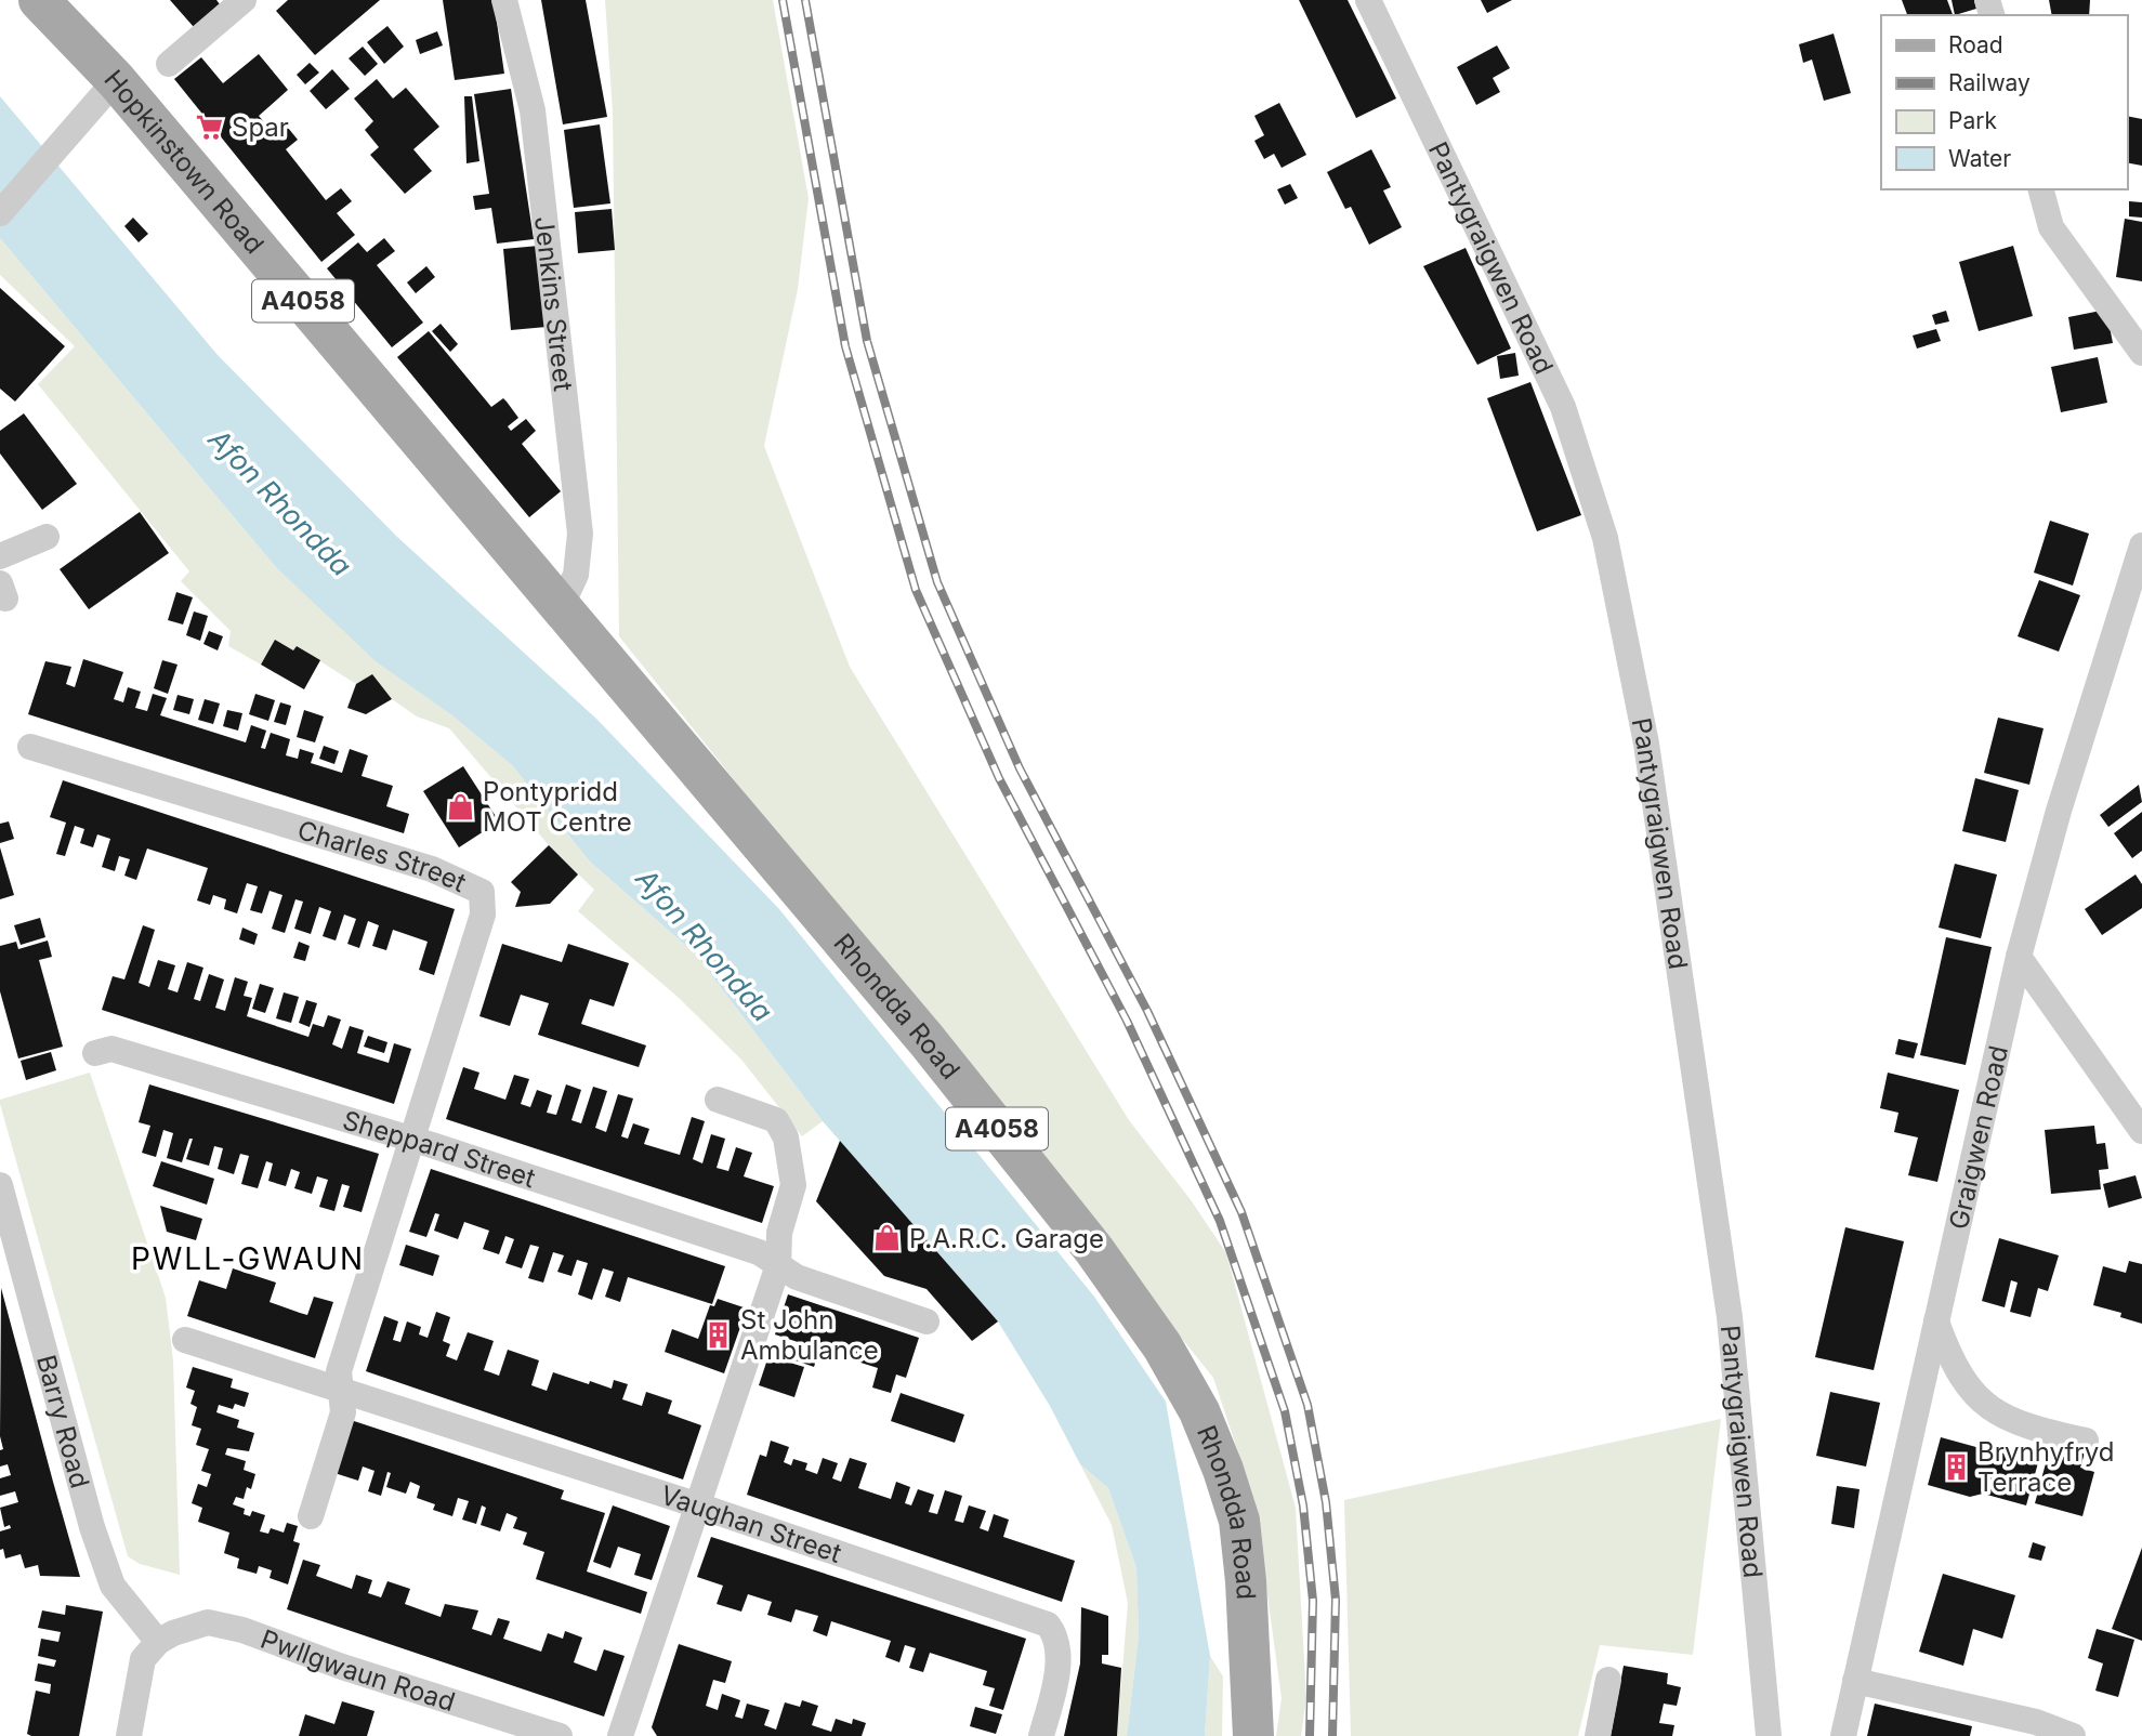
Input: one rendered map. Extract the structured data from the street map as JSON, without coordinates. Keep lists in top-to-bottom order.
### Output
{
  "streets": {
    "main road": ["Hopkinstown Road", "A4058", "Rhondda Road"],
    "street": [
      "Pantygraigwen Road",
      "Jenkins Street",
      "Charles Street",
      "Graigwen Road",
      "Sheppard Street",
      "Barry Road",
      "Vaughan Street",
      "Pwllgwaun Road"
    ]
  },
  "crossings": [
    ["Hopkinstown Road", "Jenkins Street"],
    ["Hopkinstown Road", "Rhondda Road"],
    ["Jenkins Street", "Rhondda Road"],
    ["Charles Street", "Sheppard Street"],
    ["Barry Road", "Pwllgwaun Road"]
  ],
  "districts": ["PWLL-GWAUN"],
  "water": ["Afon Rhondda"],
  "places": {
    "supermarket": ["Spar"],
    "shop": ["Pontypridd MOT Centre", "P.A.R.C. Garage"],
    "building": ["St John Ambulance", "Brynhyfryd Terrace"]
  },
  "legend": [
    "Road",
    "Railway",
    "Park",
    "Water"
  ]
}
